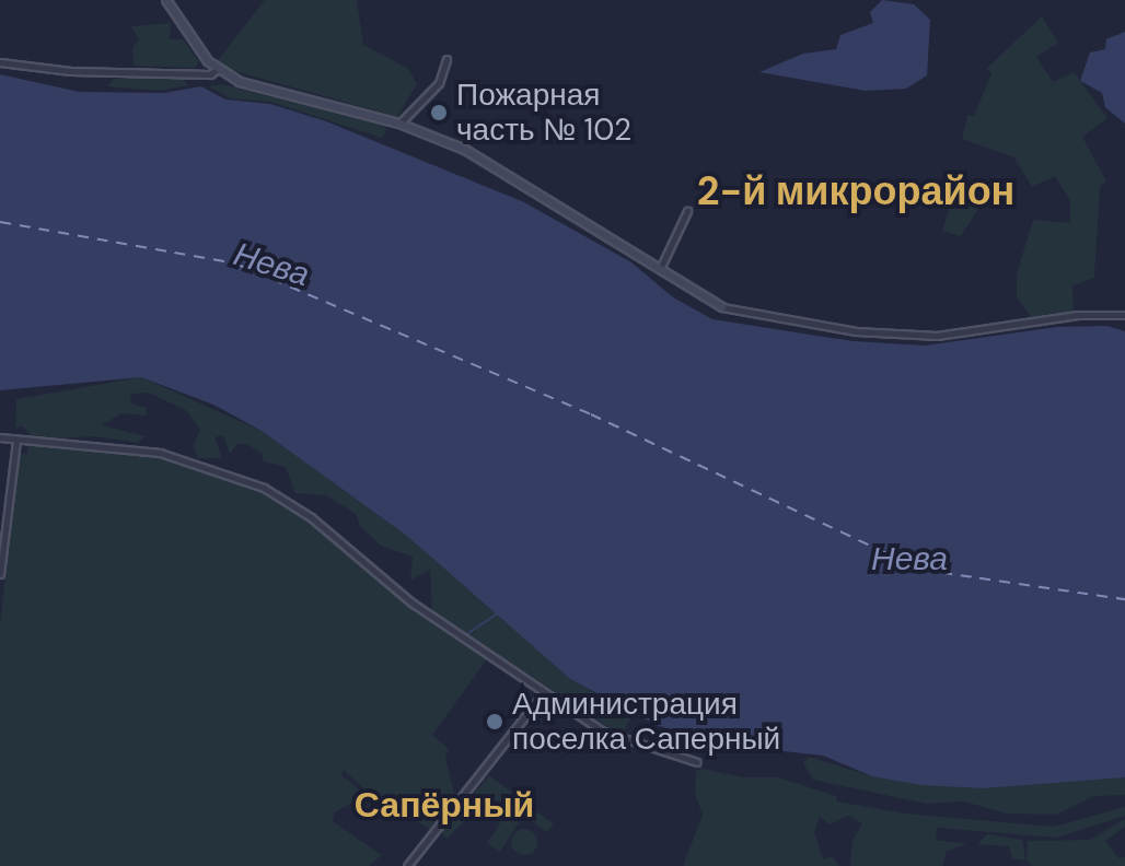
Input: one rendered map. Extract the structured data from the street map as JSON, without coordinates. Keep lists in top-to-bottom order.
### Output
{
  "districts": ["2-й микрорайон", "Сапёрный"],
  "water": ["Нева"],
  "places": ["Пожарная часть № 102", "Администрация поселка Саперный"]
}
